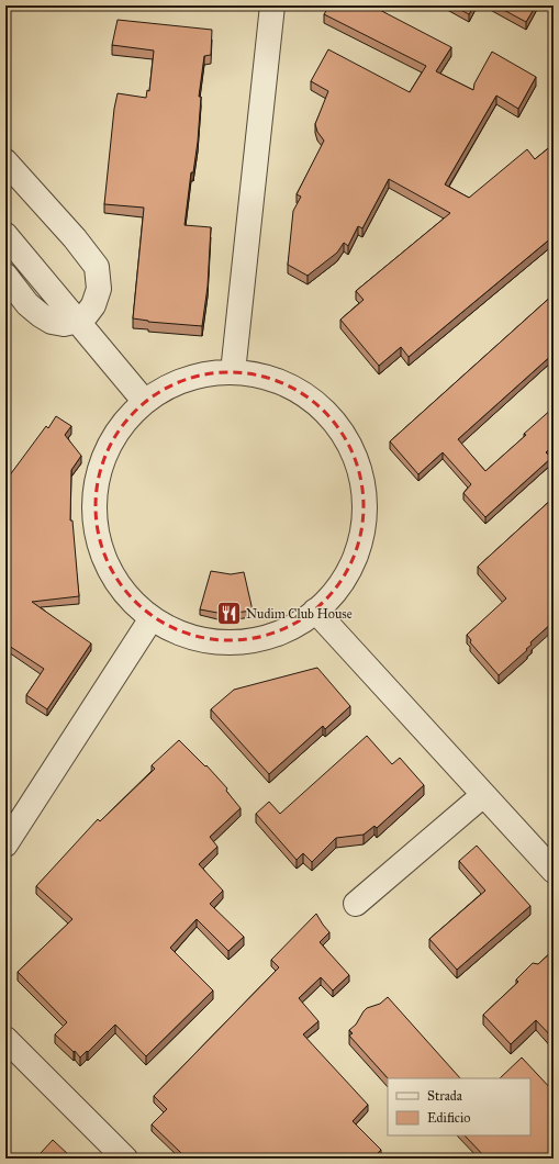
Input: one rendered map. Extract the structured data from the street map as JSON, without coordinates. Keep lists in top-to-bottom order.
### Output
{
  "places": {
    "restaurant": ["Nudim Club House"]
  },
  "legend": ["Strada", "Edificio"]
}
